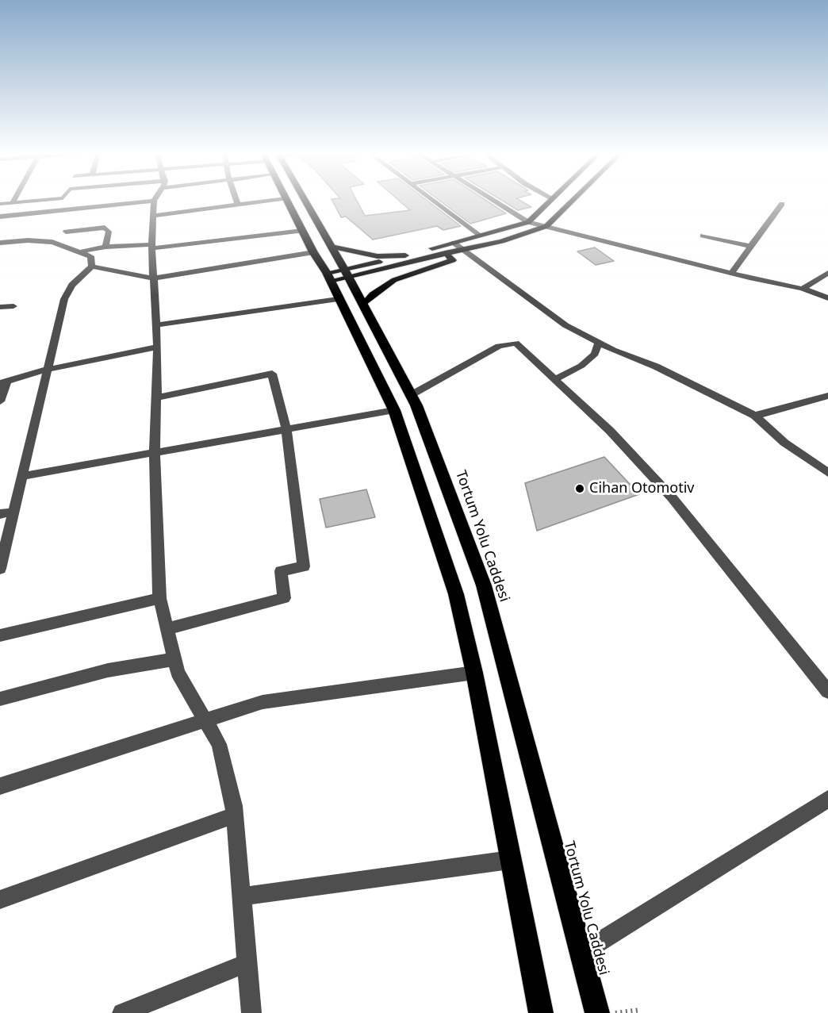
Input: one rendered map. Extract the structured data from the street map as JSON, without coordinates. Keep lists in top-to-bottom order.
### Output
{
  "streets": {
    "highway": ["Tortum Yolu Caddesi"]
  },
  "places": ["Cihan Otomotiv"]
}
